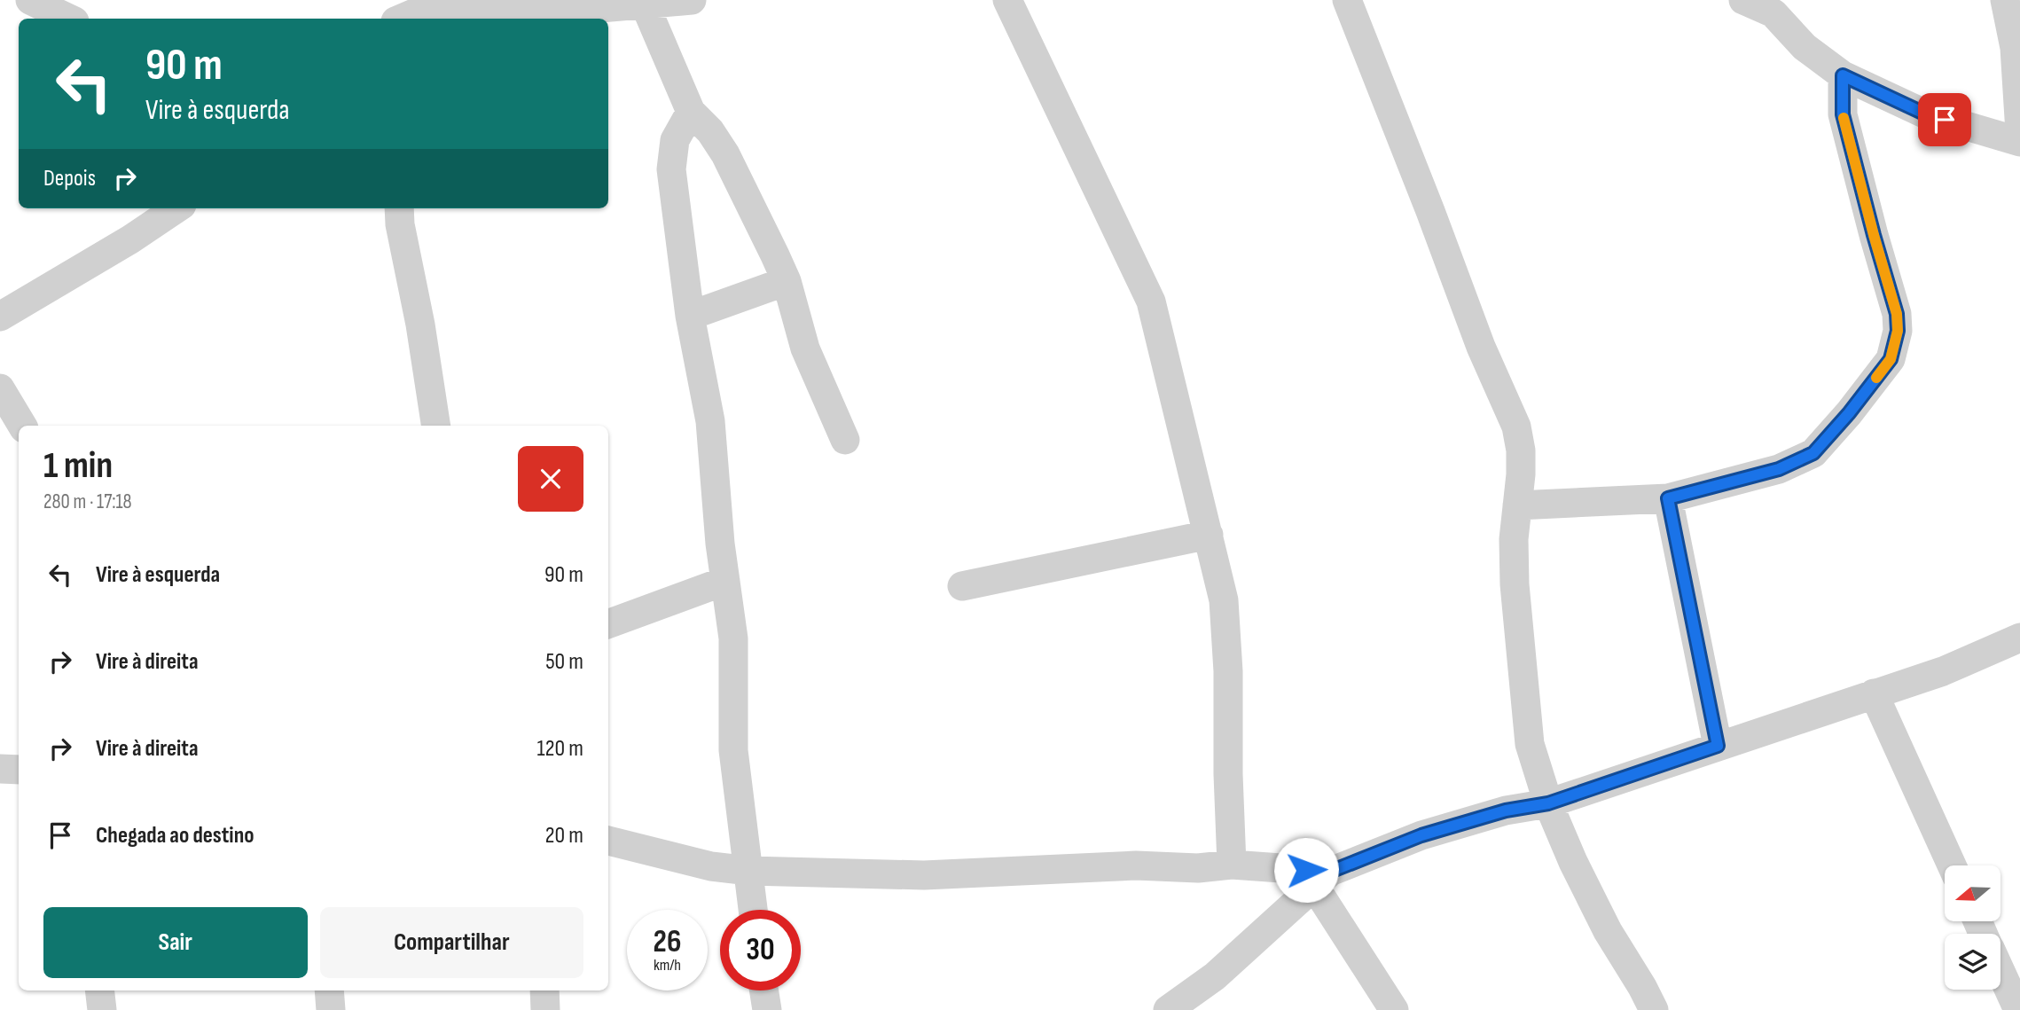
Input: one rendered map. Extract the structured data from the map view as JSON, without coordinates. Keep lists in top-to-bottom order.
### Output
{
  "north": "left",
  "page": {
    "turn": ["90 m", "Vire à esquerda"],
    "then": "Depois",
    "heading": ["1 min", "280 m · 17:18"],
    "list": [
      {
        "name": "Vire à esquerda",
        "value": "90 m"
      },
      {
        "name": "Vire à direita",
        "value": "50 m"
      },
      {
        "name": "Vire à direita",
        "value": "120 m"
      },
      {
        "name": "Chegada ao destino",
        "value": "20 m"
      }
    ],
    "buttons": ["Sair", "Compartilhar"],
    "speed": "26 km/h",
    "limit": "30"
  }
}
